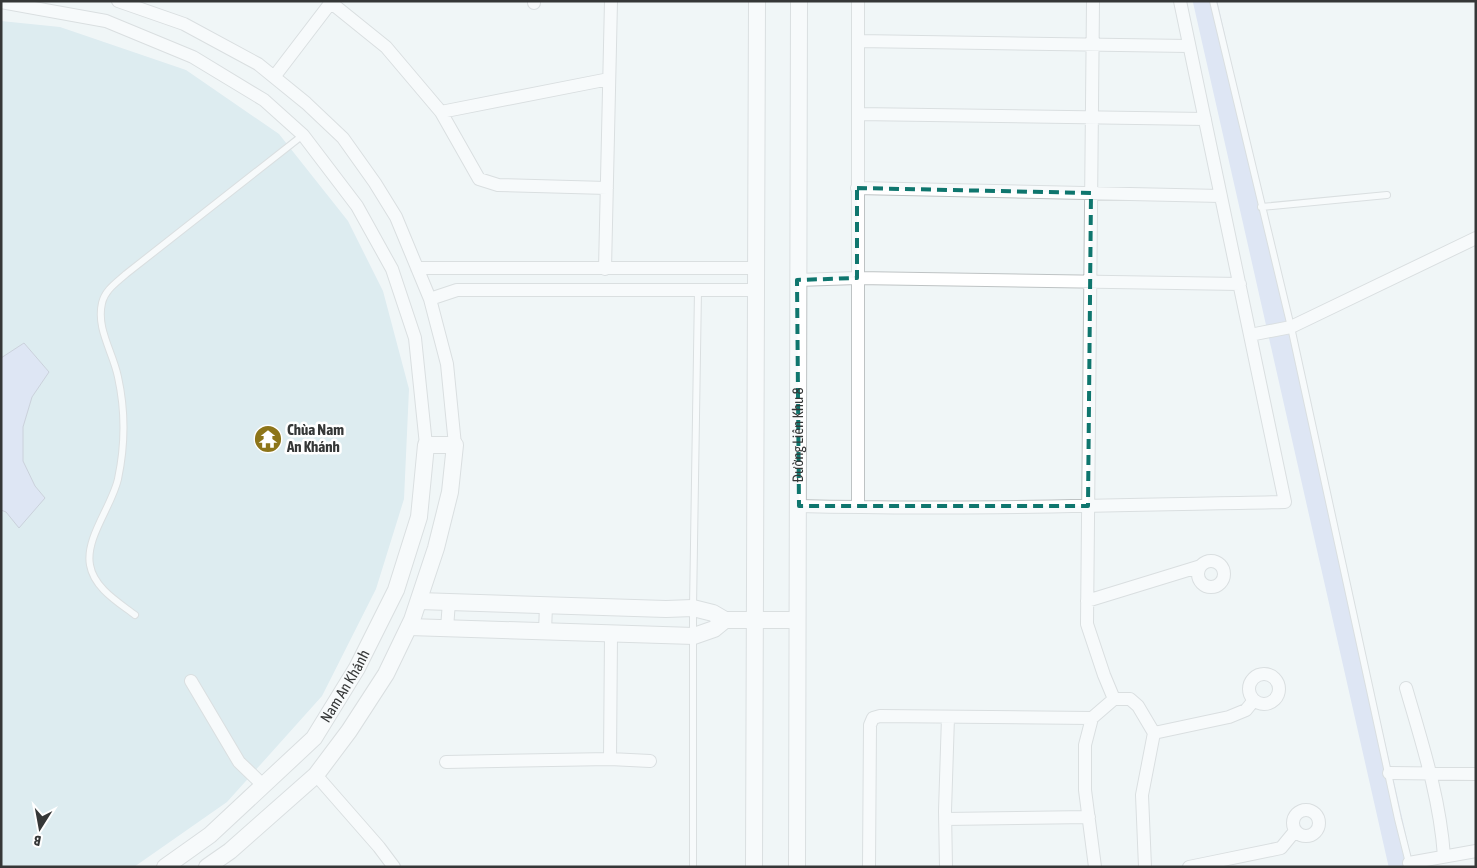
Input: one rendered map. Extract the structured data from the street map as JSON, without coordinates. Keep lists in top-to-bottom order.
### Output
{
  "streets": {
    "street": ["Đường Liên Khu 8", "Nam An Khánh"]
  },
  "places": {
    "temple": ["Chùa Nam An Khánh"]
  },
  "north": "bottom"
}
